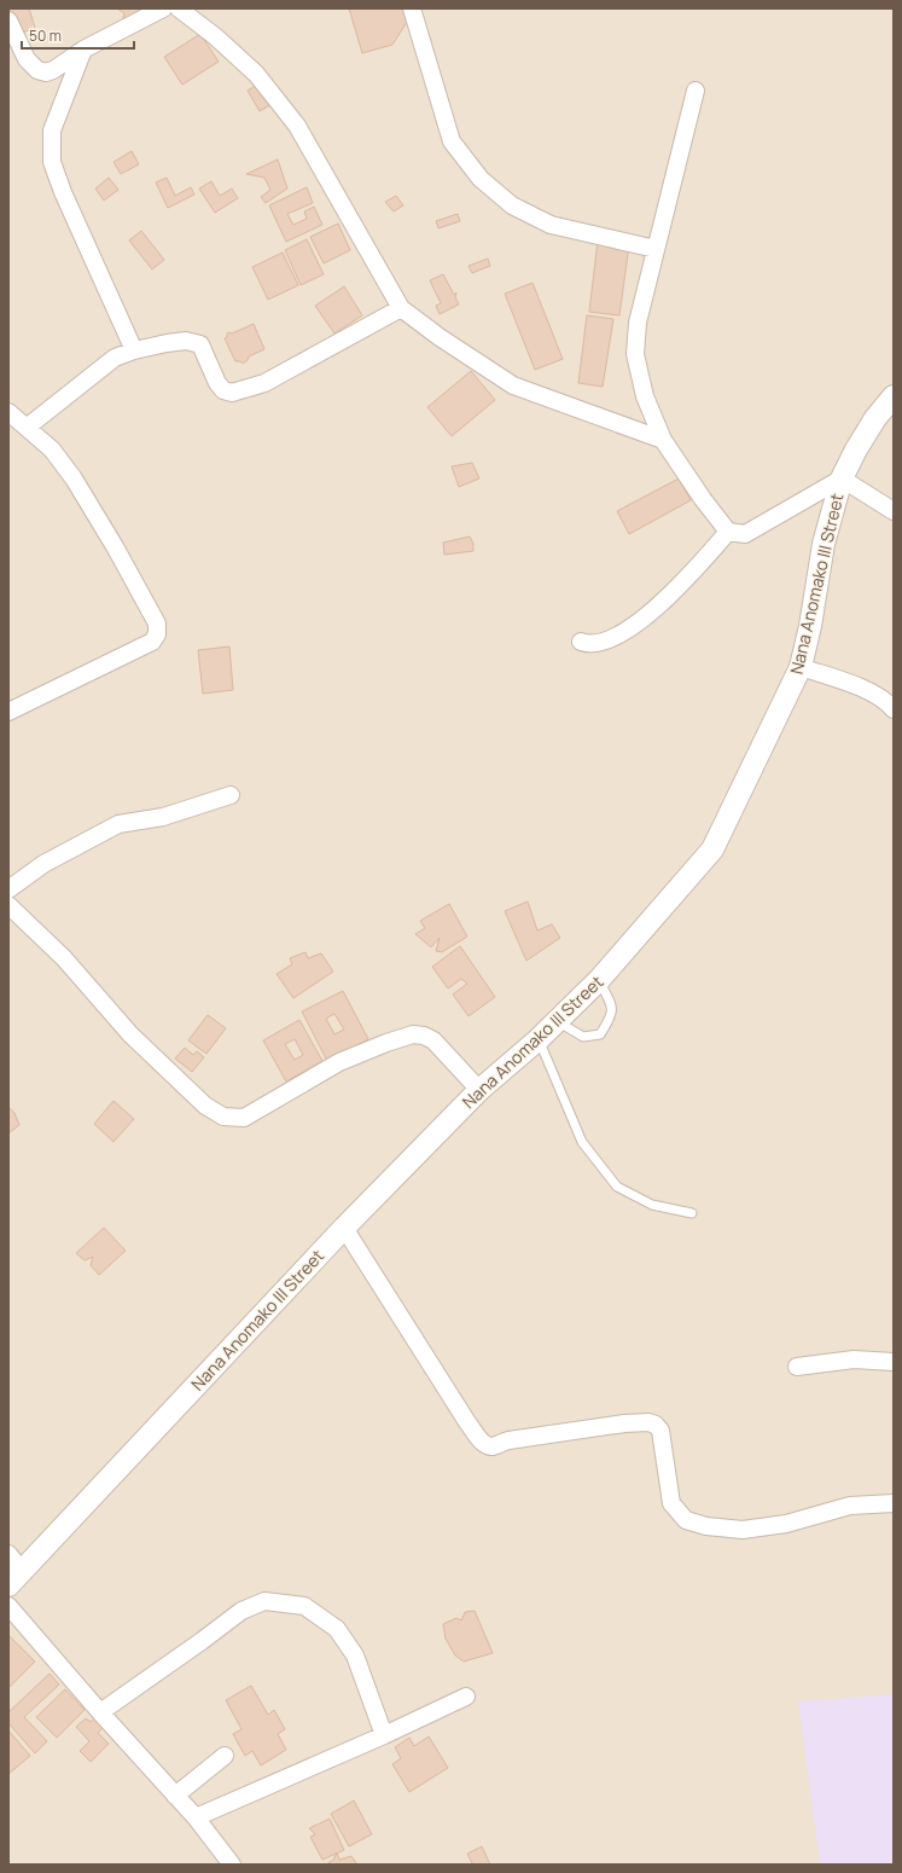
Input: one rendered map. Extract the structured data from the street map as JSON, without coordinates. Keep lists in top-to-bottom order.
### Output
{
  "streets": {
    "street": ["Nana Anomako III Street"]
  },
  "scale_bar": "50 m"
}
